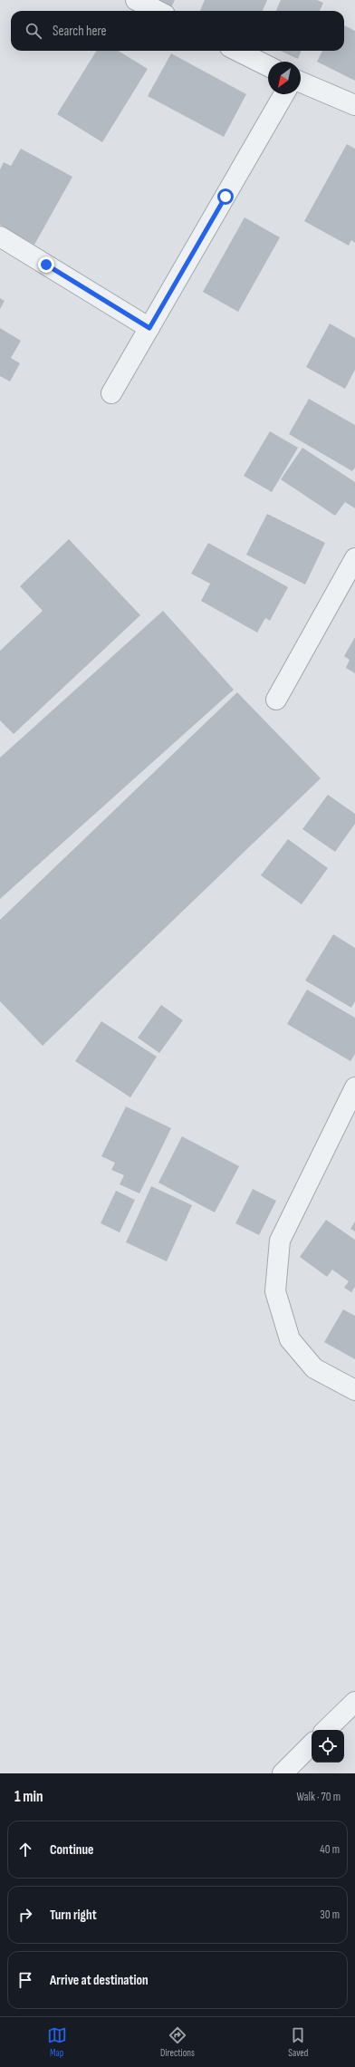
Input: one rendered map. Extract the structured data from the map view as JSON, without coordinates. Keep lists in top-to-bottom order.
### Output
{
  "north": "bottom left",
  "page": {
    "search": "Search here",
    "heading": ["1 min", "Walk · 70 m"],
    "list": [
      ["Continue", "40 m"],
      ["Turn right", "30 m"],
      "Arrive at destination"
    ],
    "nav": ["Map", "Directions", "Saved"]
  }
}
